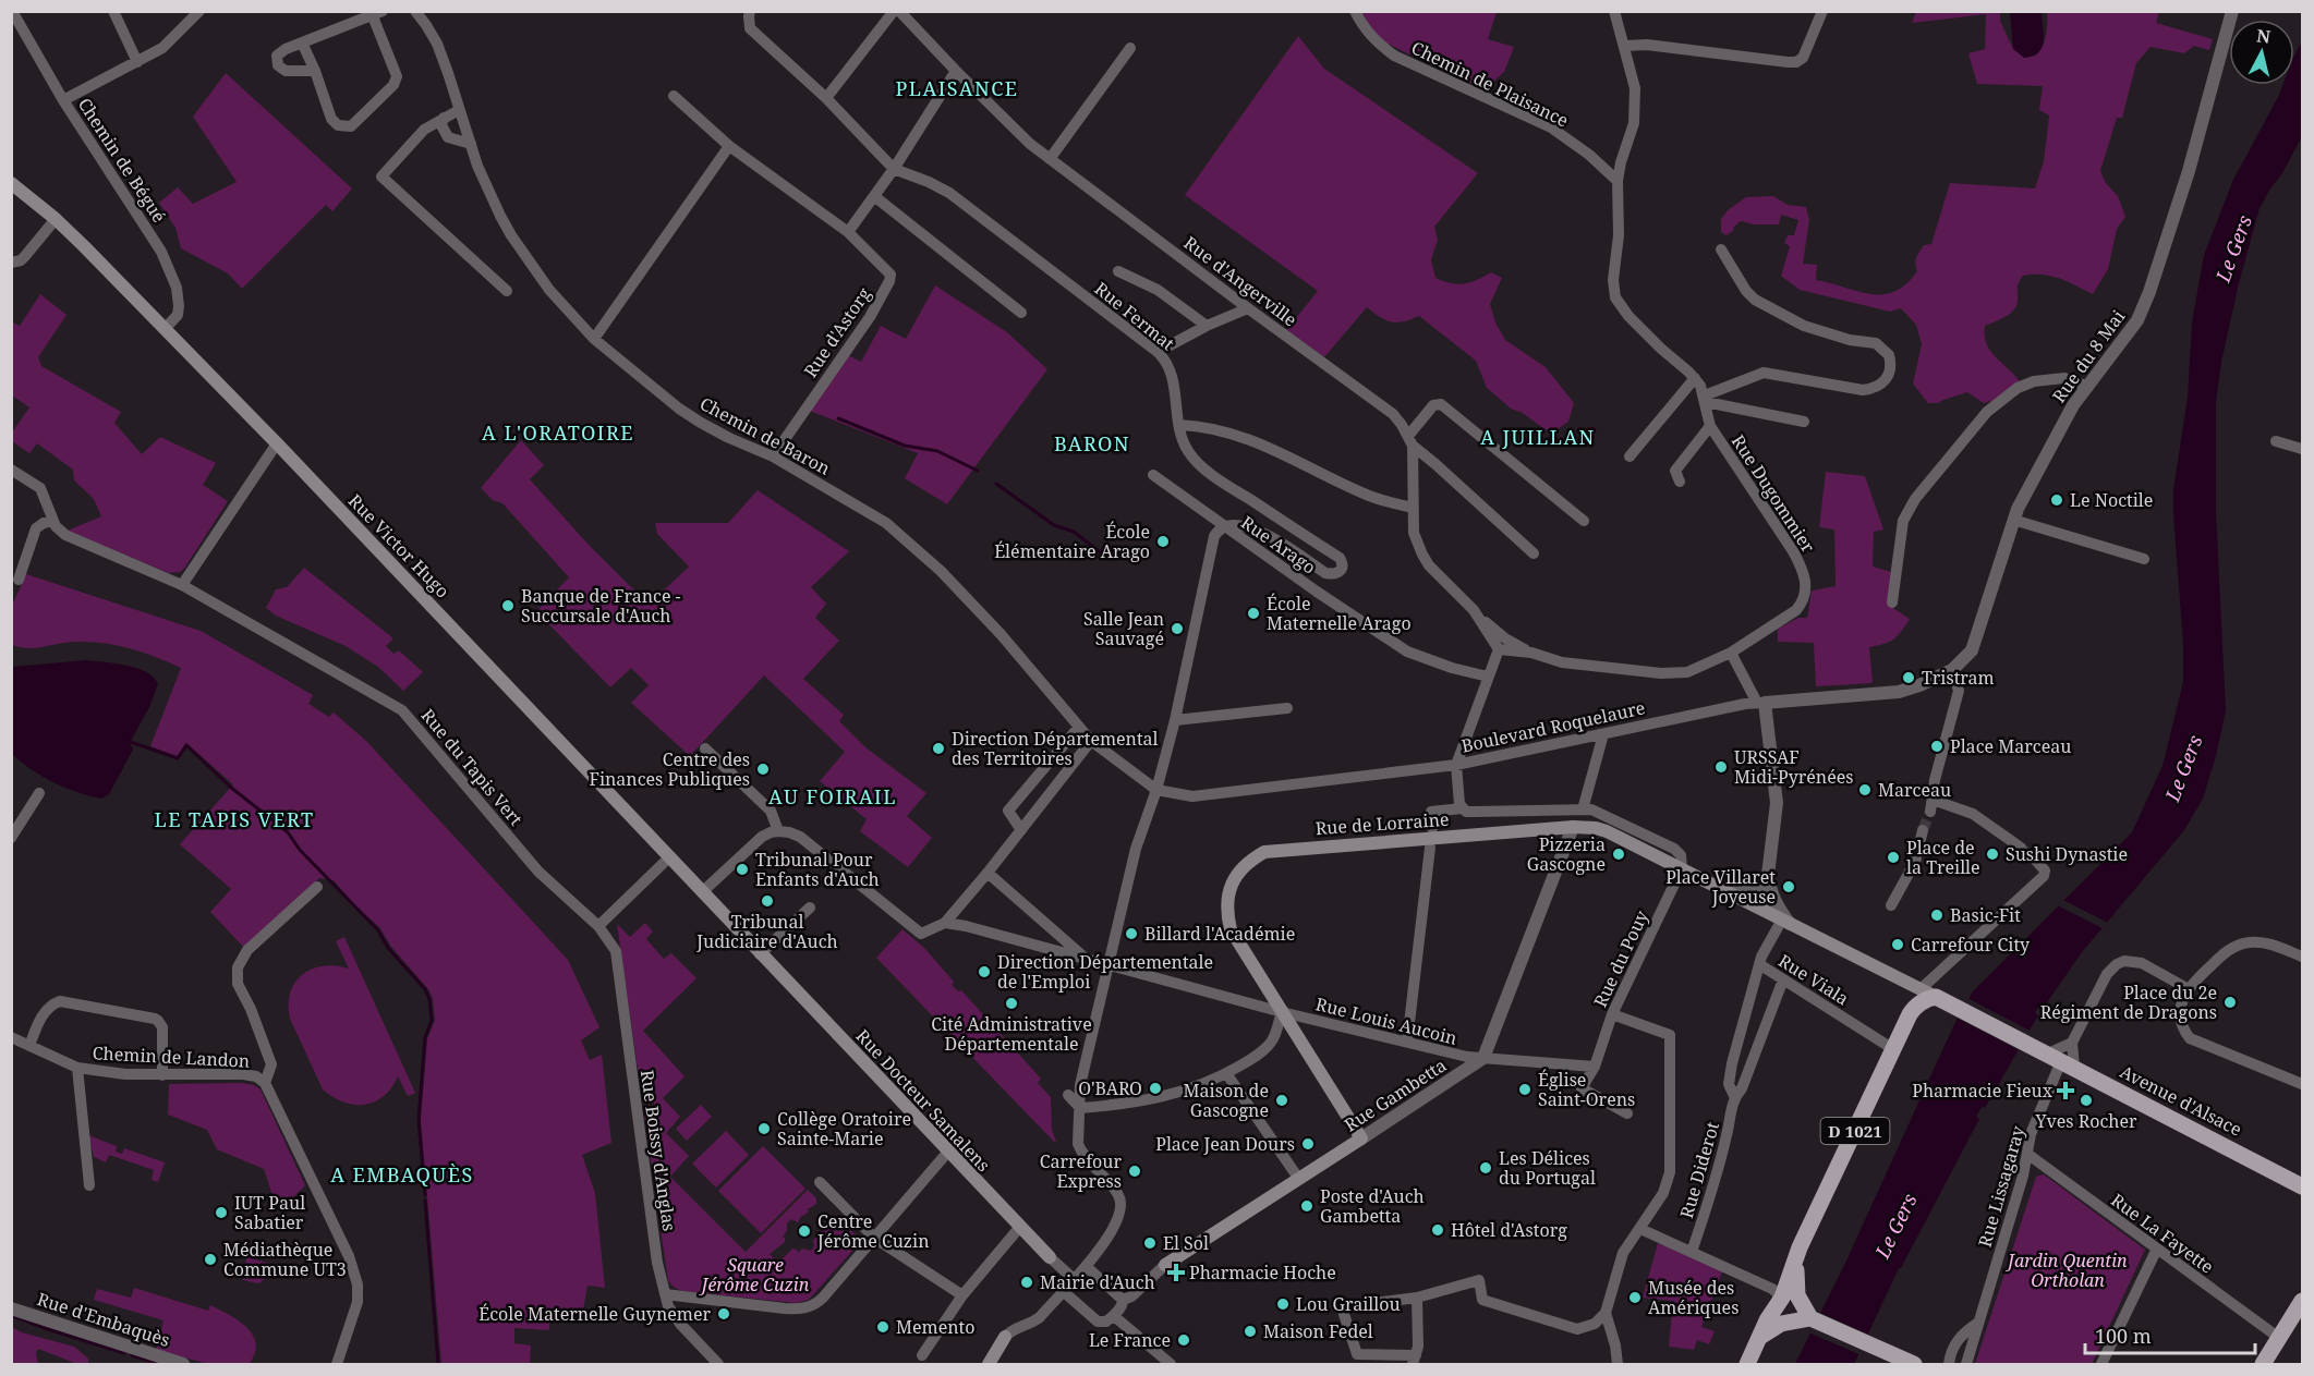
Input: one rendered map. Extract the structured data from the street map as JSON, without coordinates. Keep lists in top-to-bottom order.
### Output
{
  "streets": {
    "main road": [
      "Rue Victor Hugo",
      "Rue de Lorraine",
      "Rue Gambetta",
      "Rue Docteur Samalens",
      "Avenue d'Alsace",
      "D 1021"
    ],
    "street": [
      "Chemin de Plaisance",
      "Chemin de Bégué",
      "Rue d'Angerville",
      "Rue Fermat",
      "Rue d'Astorg",
      "Rue du 8 Mai",
      "Chemin de Baron",
      "Rue Dugommier",
      "Rue Arago",
      "Boulevard Roquelaure",
      "Rue du Tapis Vert",
      "Rue du Pouy",
      "Rue Viala",
      "Rue Louis Aucoin",
      "Chemin de Landon",
      "Rue Boissy d'Anglas",
      "Rue Diderot",
      "Rue Lissagaray",
      "Rue La Fayette",
      "Rue d'Embaquès"
    ]
  },
  "crossings": [
    ["Chemin de Plaisance", "Rue Dugommier"],
    ["Chemin de Bégué", "Rue Victor Hugo"],
    ["Rue Fermat", "Rue Arago"],
    ["Rue d'Astorg", "Chemin de Baron"],
    ["Rue du 8 Mai", "Boulevard Roquelaure"],
    ["Chemin de Baron", "Rue Arago"],
    ["Chemin de Baron", "Boulevard Roquelaure"],
    ["Rue Arago", "Boulevard Roquelaure"],
    ["Rue Arago", "Rue Louis Aucoin"],
    ["Rue Victor Hugo", "Rue Docteur Samalens"],
    ["Rue du Tapis Vert", "Rue Boissy d'Anglas"],
    ["Rue de Lorraine", "Rue du Pouy"],
    ["Rue de Lorraine", "Rue Louis Aucoin"],
    ["Rue de Lorraine", "Rue Gambetta"],
    ["Rue du Pouy", "Rue Louis Aucoin"],
    ["Rue Viala", "D 1021"],
    ["Rue Viala", "Rue Diderot"],
    ["Rue Louis Aucoin", "Rue Gambetta"],
    ["Avenue d'Alsace", "Rue Lissagaray"],
    ["Rue Lissagaray", "Rue La Fayette"]
  ],
  "districts": [
    "PLAISANCE",
    "A L'ORATOIRE",
    "A JUILLAN",
    "BARON",
    "AU FOIRAIL",
    "LE TAPIS VERT",
    "A EMBAQUÈS"
  ],
  "water": ["Le Gers"],
  "parks": ["Jardin Quentin Ortholan", "Square Jérôme Cuzin"],
  "places": {
    "other": [
      "Le Noctile",
      "École Élémentaire Arago",
      "Banque de France - Succursale d'Auch",
      "École Maternelle Arago",
      "Salle Jean Sauvagé",
      "Tristram",
      "Place Marceau",
      "Direction Départemental des Territoires",
      "URSSAF Midi-Pyrénées",
      "Centre des Finances Publiques",
      "Marceau",
      "Pizzeria Gascogne",
      "Sushi Dynastie",
      "Place de la Treille",
      "Tribunal Pour Enfants d'Auch",
      "Place Villaret Joyeuse",
      "Tribunal Judiciaire d'Auch",
      "Basic-Fit",
      "Billard l'Académie",
      "Carrefour City",
      "Direction Départementale de l'Emploi",
      "Place du 2e Régiment de Dragons",
      "Cité Administrative Départementale",
      "O'BARO",
      "Église Saint-Orens",
      "Maison de Gascogne",
      "Yves Rocher",
      "Collège Oratoire Sainte-Marie",
      "Place Jean Dours",
      "Les Délices du Portugal",
      "Carrefour Express",
      "Poste d'Auch Gambetta",
      "IUT Paul Sabatier",
      "Hôtel d'Astorg",
      "Centre Jérôme Cuzin",
      "El Sol",
      "Médiathèque Commune UT3",
      "Mairie d'Auch",
      "Musée des Amériques",
      "Lou Graillou",
      "École Maternelle Guynemer",
      "Memento",
      "Maison Fedel",
      "Le France"
    ],
    "health": ["Pharmacie Fieux", "Pharmacie Hoche"]
  },
  "scale_bar": "100 m",
  "north": "top"
}
